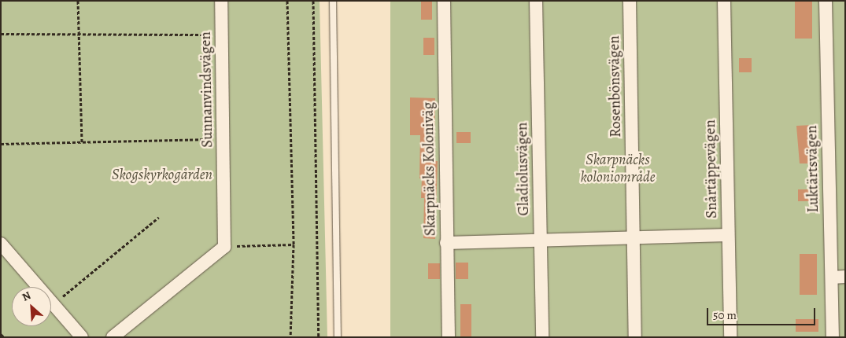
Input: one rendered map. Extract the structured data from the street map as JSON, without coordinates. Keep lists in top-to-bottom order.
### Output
{
  "streets": {
    "street": [
      "Rosenbönsvägen",
      "Sunnanvindsvägen",
      "Skarpnäcks Koloniväg",
      "Gladiolusvägen",
      "Snårtäppevägen",
      "Luktärtsvägen"
    ]
  },
  "parks": ["Skarpnäcks koloniområde", "Skogskyrkogården"],
  "scale_bar": "50 m",
  "north": "top left"
}
